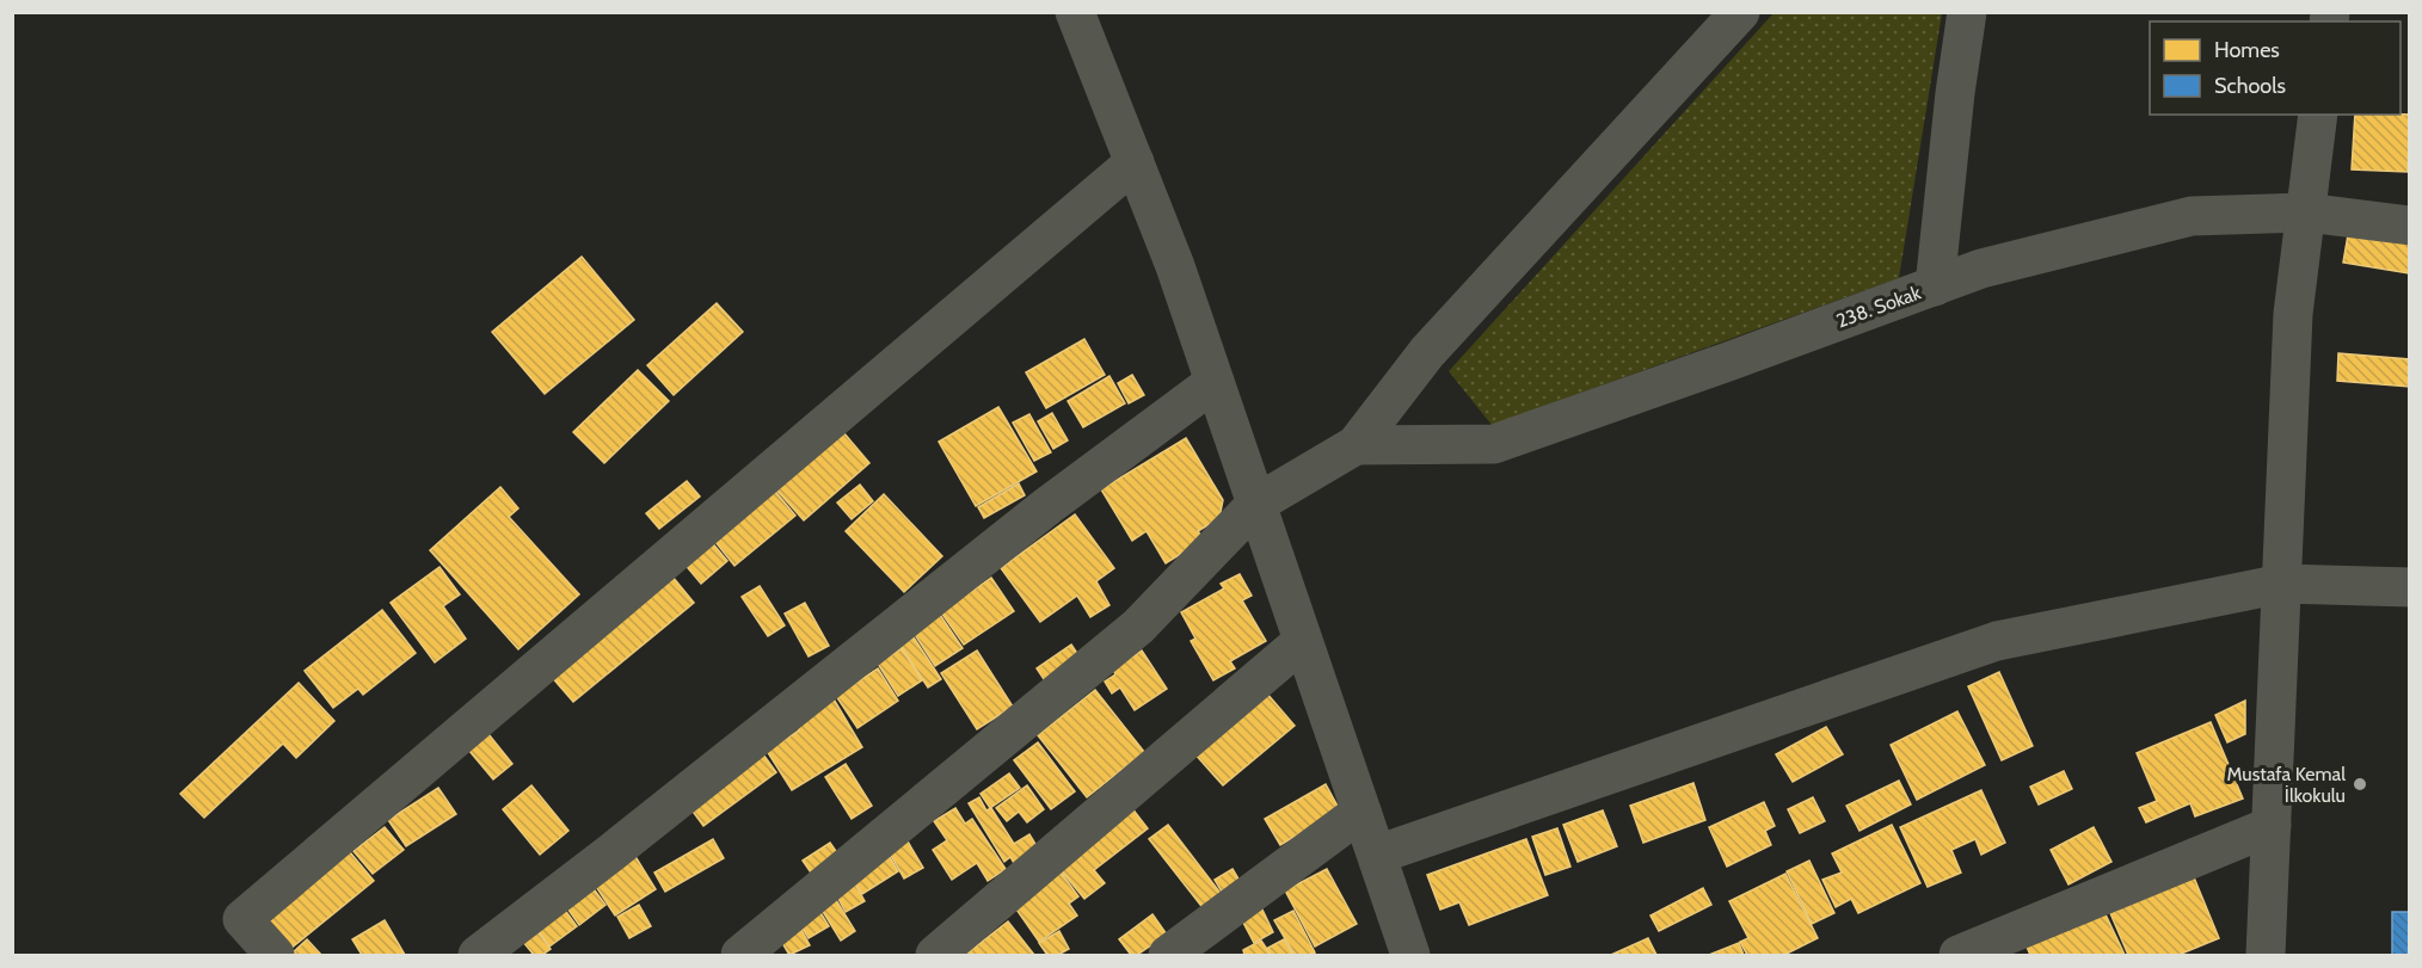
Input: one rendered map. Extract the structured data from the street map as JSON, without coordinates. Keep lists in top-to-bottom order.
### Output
{
  "streets": {
    "street": ["238. Sokak"]
  },
  "places": ["Mustafa Kemal İlkokulu"],
  "legend": ["Homes", "Schools"]
}
